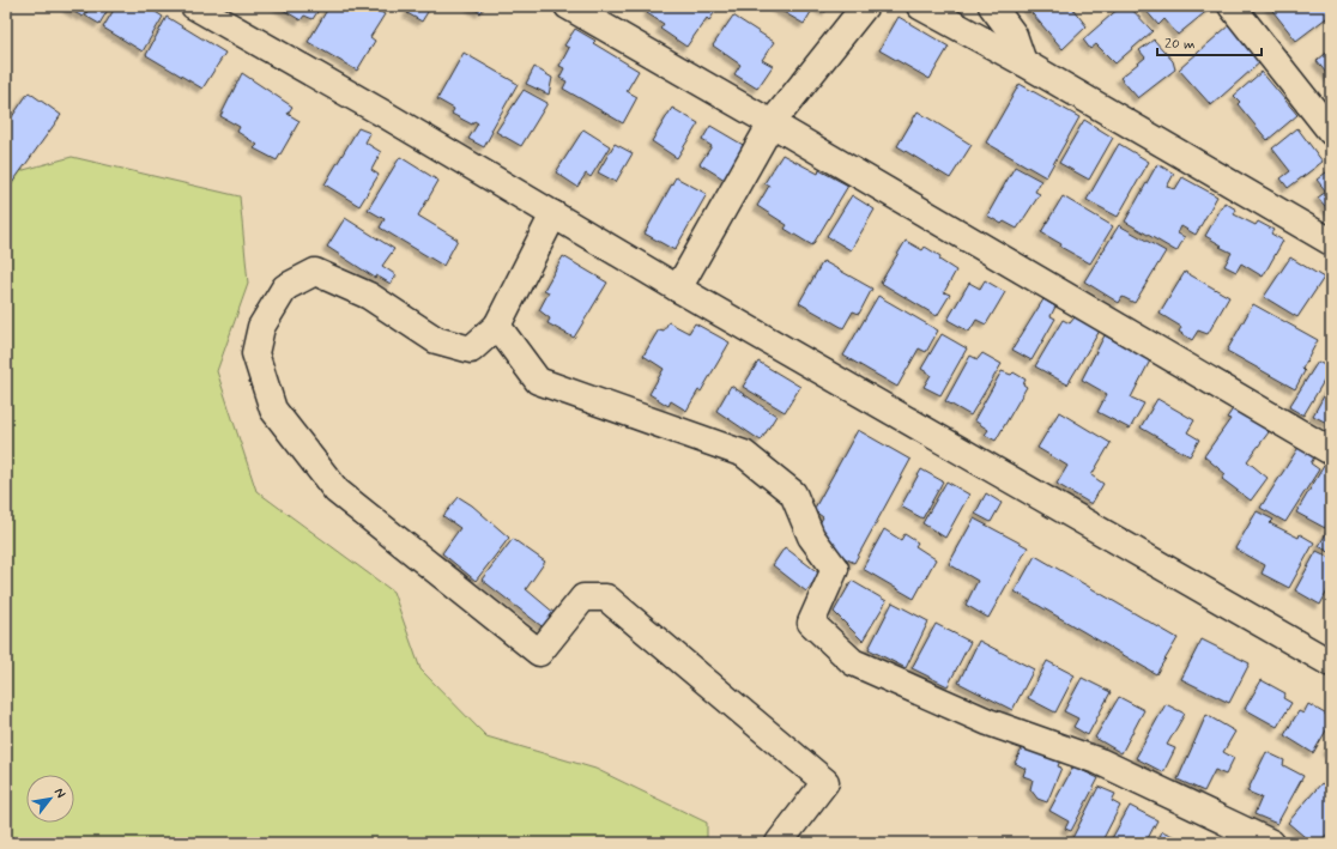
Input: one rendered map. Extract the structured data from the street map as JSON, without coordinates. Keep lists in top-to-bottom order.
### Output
{
  "scale_bar": "20 m",
  "north": "top right"
}
